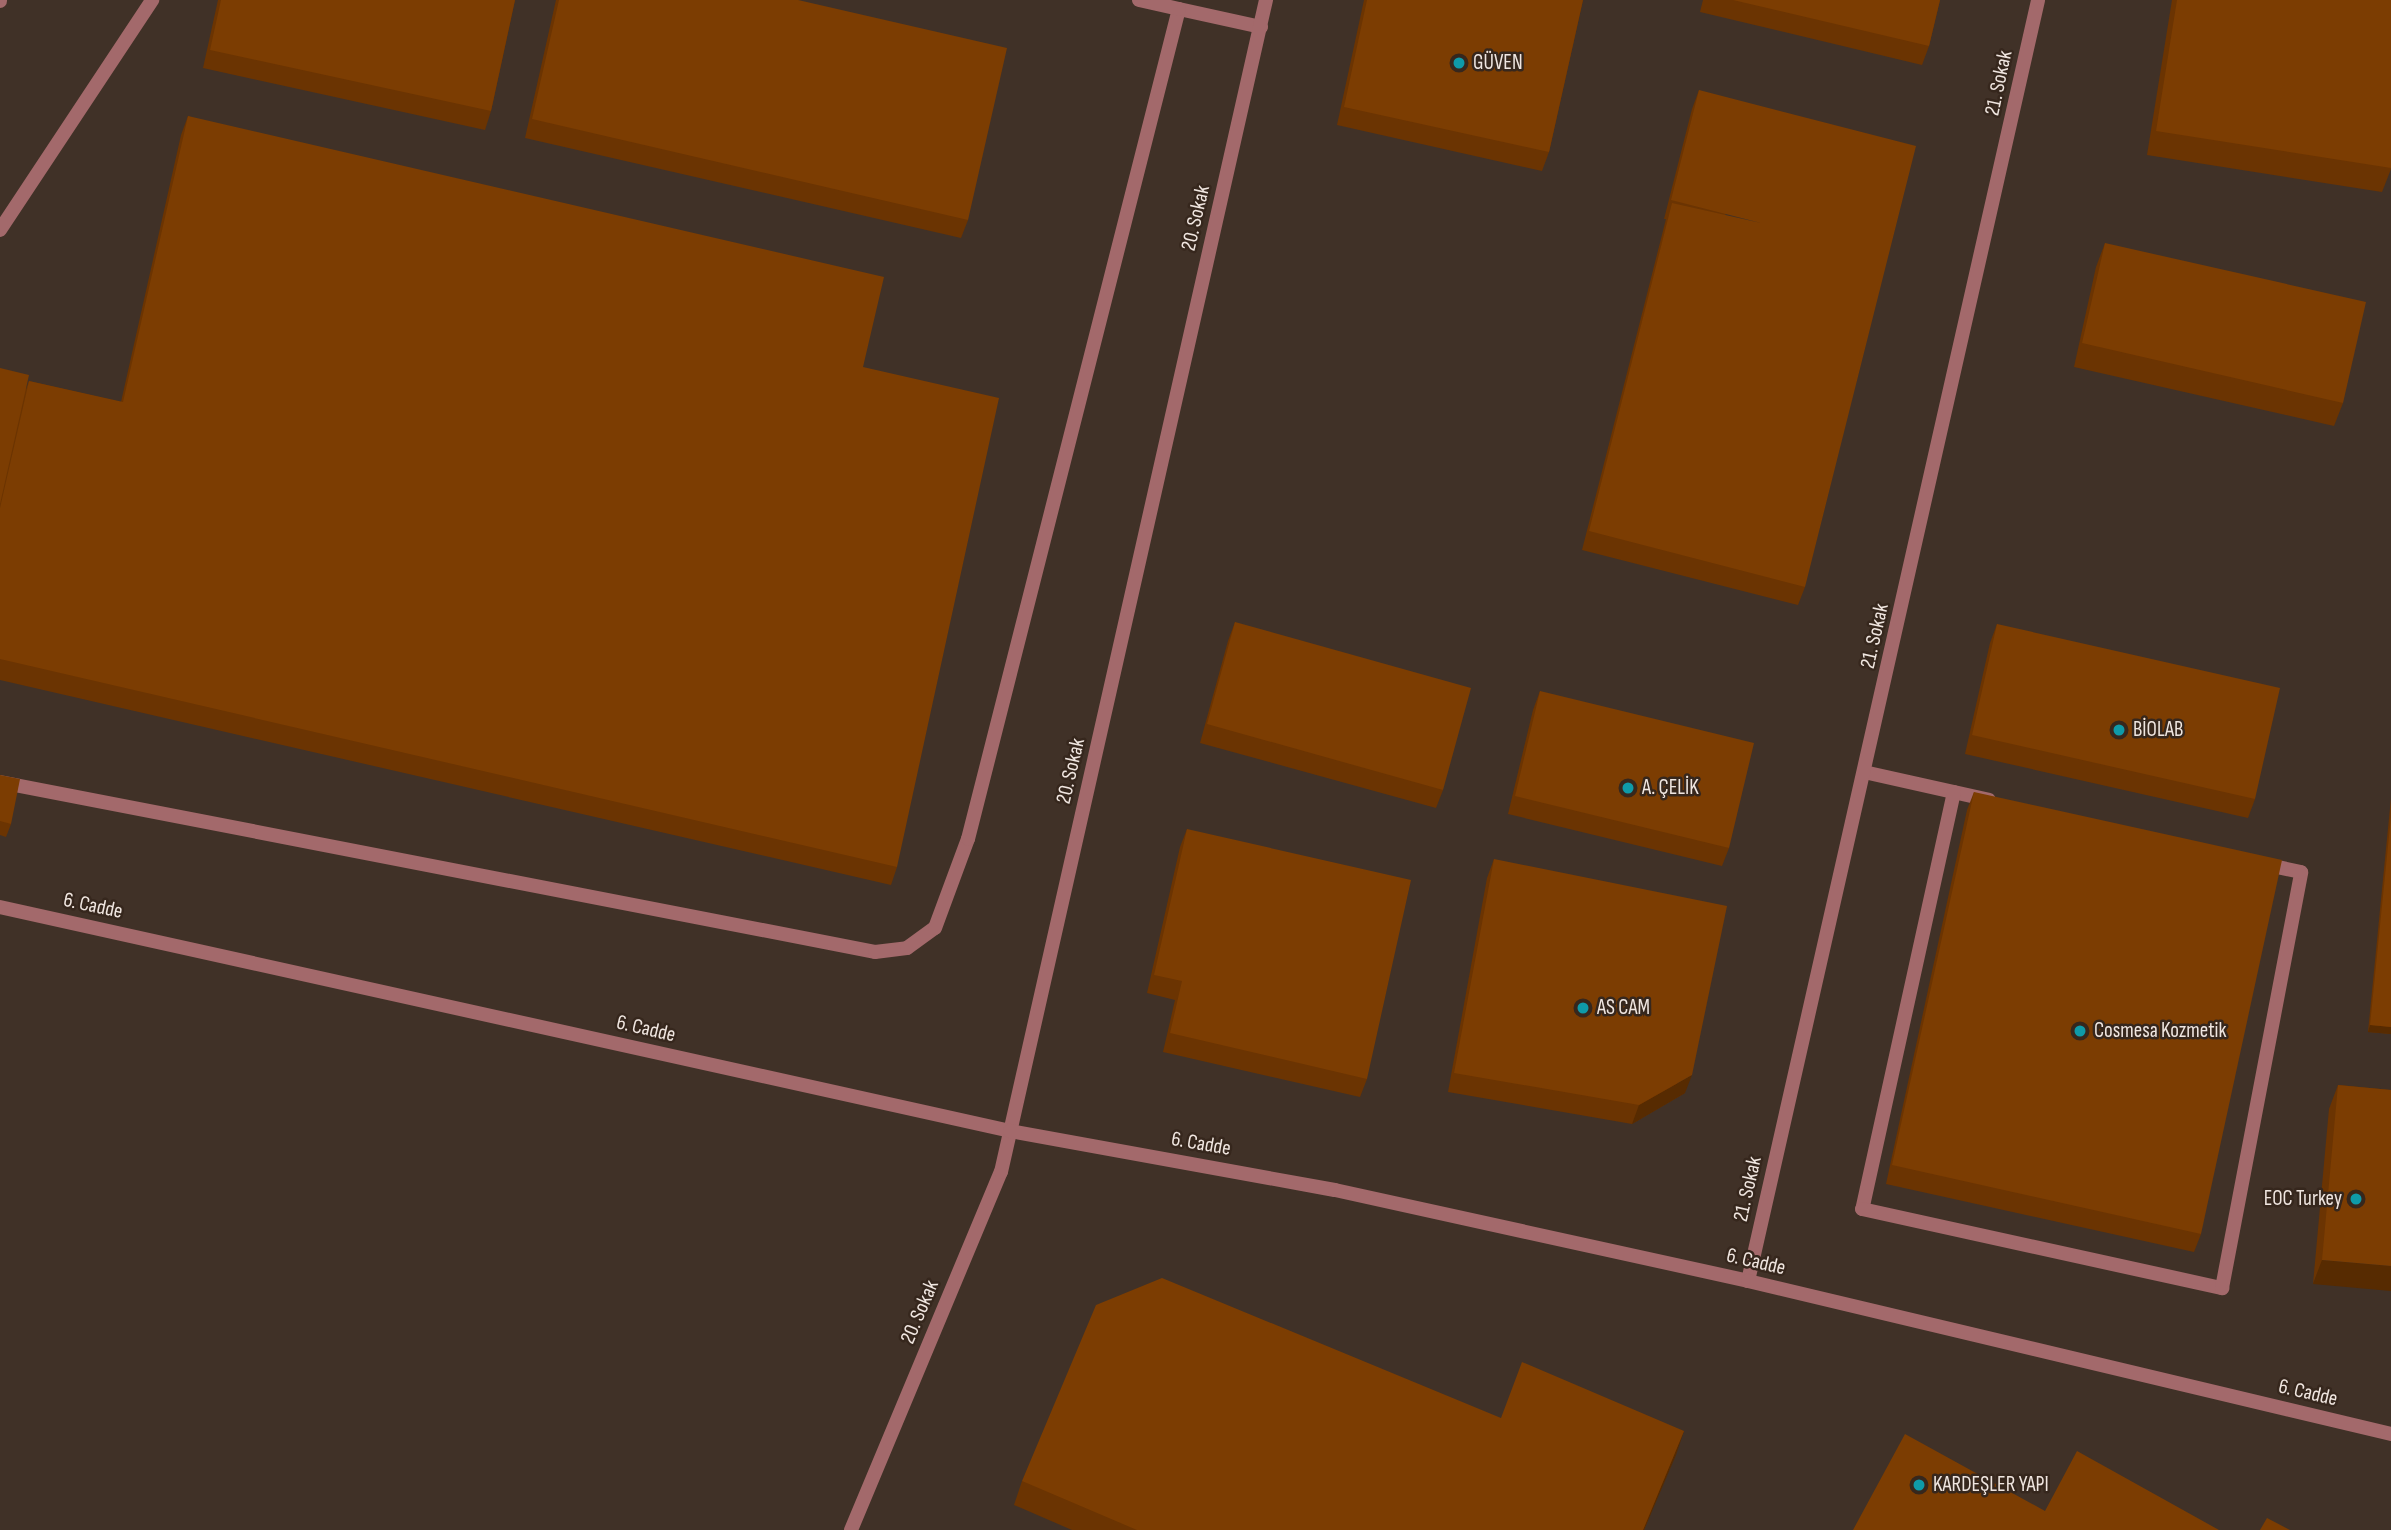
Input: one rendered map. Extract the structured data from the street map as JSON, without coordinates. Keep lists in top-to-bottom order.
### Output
{
  "streets": {
    "street": ["21. Sokak", "20. Sokak", "6. Cadde"]
  },
  "crossings": [
    ["21. Sokak", "6. Cadde"],
    ["20. Sokak", "6. Cadde"]
  ],
  "places": [
    "GÜVEN",
    "BİOLAB",
    "A. ÇELİK",
    "AS CAM",
    "Cosmesa Kozmetik",
    "EOC Turkey",
    "KARDEŞLER YAPI"
  ]
}
